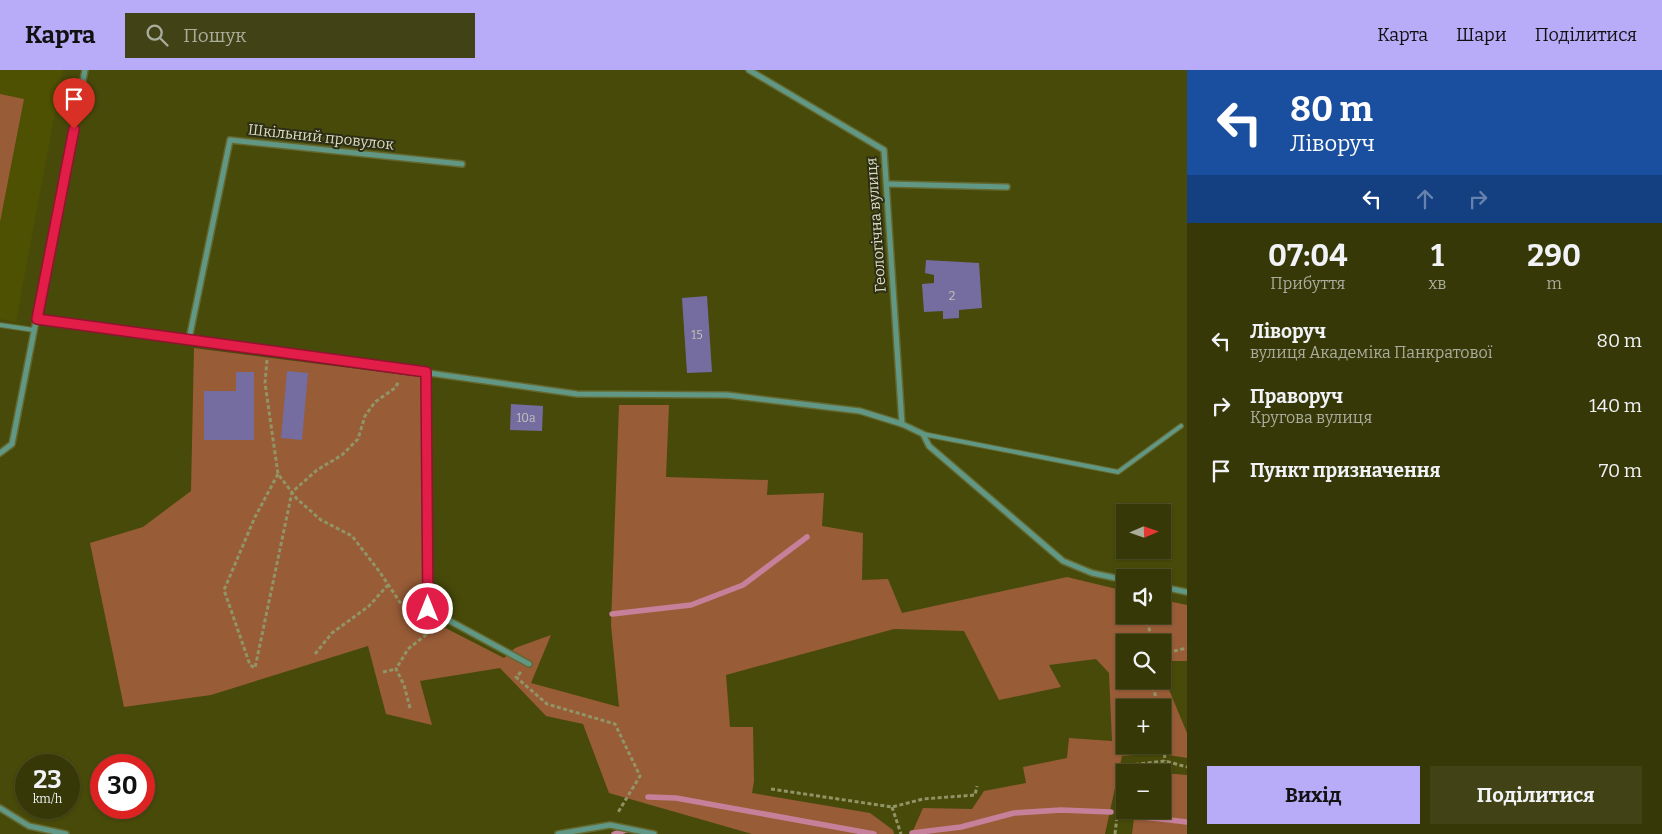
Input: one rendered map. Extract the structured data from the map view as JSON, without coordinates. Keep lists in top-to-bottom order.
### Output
{
  "streets": {
    "street": ["Шкільний провулок", "Геологічна вулиця"]
  },
  "house_numbers": ["2", "15", "10а"],
  "north": "right",
  "page": {
    "header": "Карта",
    "search": "Пошук",
    "nav": ["Карта", "Шари", "Поділитися"],
    "turn": ["80 m", "Ліворуч"],
    "eta": [
      "07:04",
      "Прибуття",
      "1",
      "хв",
      "290",
      "m"
    ],
    "list": [
      {
        "name": "Ліворуч",
        "note": "вулиця Академіка Панкратової",
        "value": "80 m"
      },
      {
        "name": "Праворуч",
        "note": "Кругова вулиця",
        "value": "140 m"
      },
      {
        "name": "Пункт призначення",
        "value": "70 m"
      }
    ],
    "map_buttons": ["+", "−"],
    "speed": "23 km/h",
    "limit": "30",
    "buttons": ["Вихід", "Поділитися"]
  }
}
